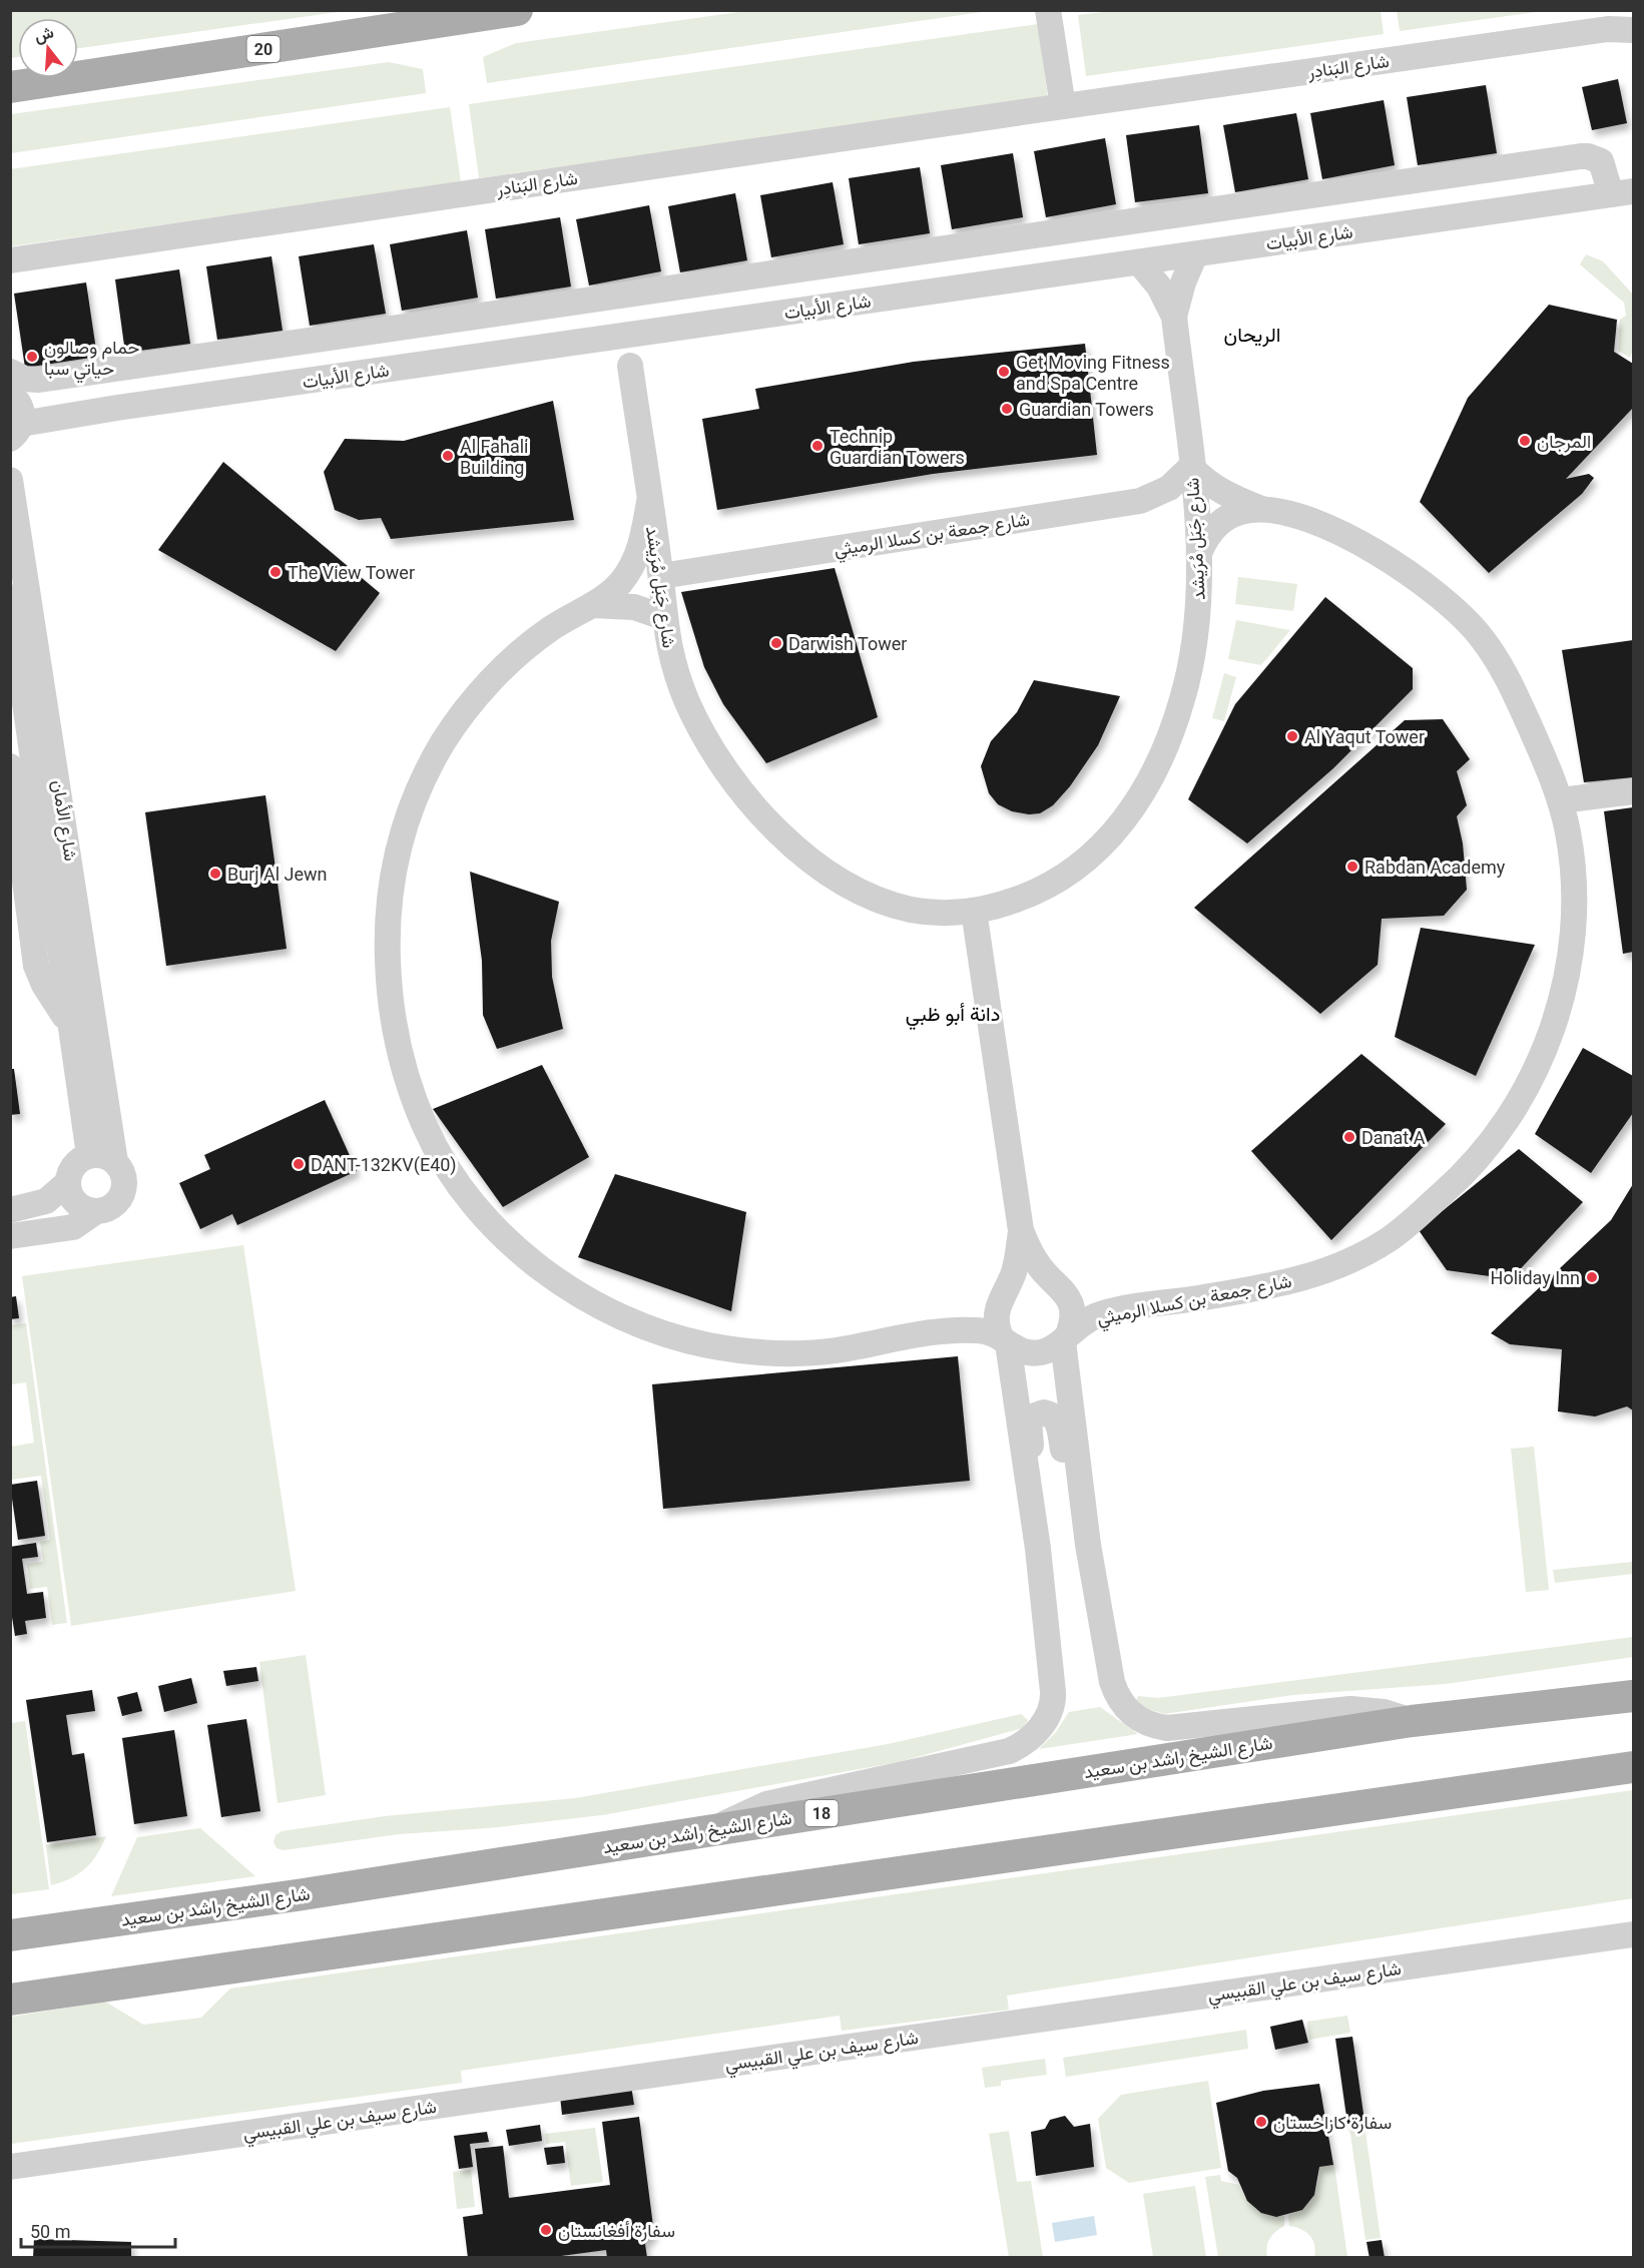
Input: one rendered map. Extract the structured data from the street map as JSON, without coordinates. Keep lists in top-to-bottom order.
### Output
{
  "streets": {
    "main road": ["20", "شارع الشيخ راشد بن سعيد", "18"],
    "street": [
      "شارع البَنادِر",
      "شارع الأبيات",
      "شارع جمعة بن كسلا الرميثي",
      "شارع جَبَل مُرَيشد",
      "شارع الأمان",
      "شارع سيف بن علي القبيسي"
    ]
  },
  "crossings": [
    ["شارع الأبيات", "شارع جَبَل مُرَيشد"],
    ["شارع جمعة بن كسلا الرميثي", "شارع جَبَل مُرَيشد"]
  ],
  "districts": ["الريحان", "دانة أبو ظبي"],
  "places": [
    "حمام وصالون حياتي سبا",
    "Get Moving Fitness and Spa Centre",
    "Guardian Towers",
    "المرجان",
    "Technip Guardian Towers",
    "Al Fahali Building",
    "The View Tower",
    "Darwish Tower",
    "Al Yaqut Tower",
    "Rabdan Academy",
    "Burj Al Jewn",
    "Danat A",
    "DANT-132KV(E40)",
    "Holiday Inn",
    "سفارة كازاخستان",
    "سفارة أفغانستان"
  ],
  "scale_bar": "50 m",
  "north": "top"
}
